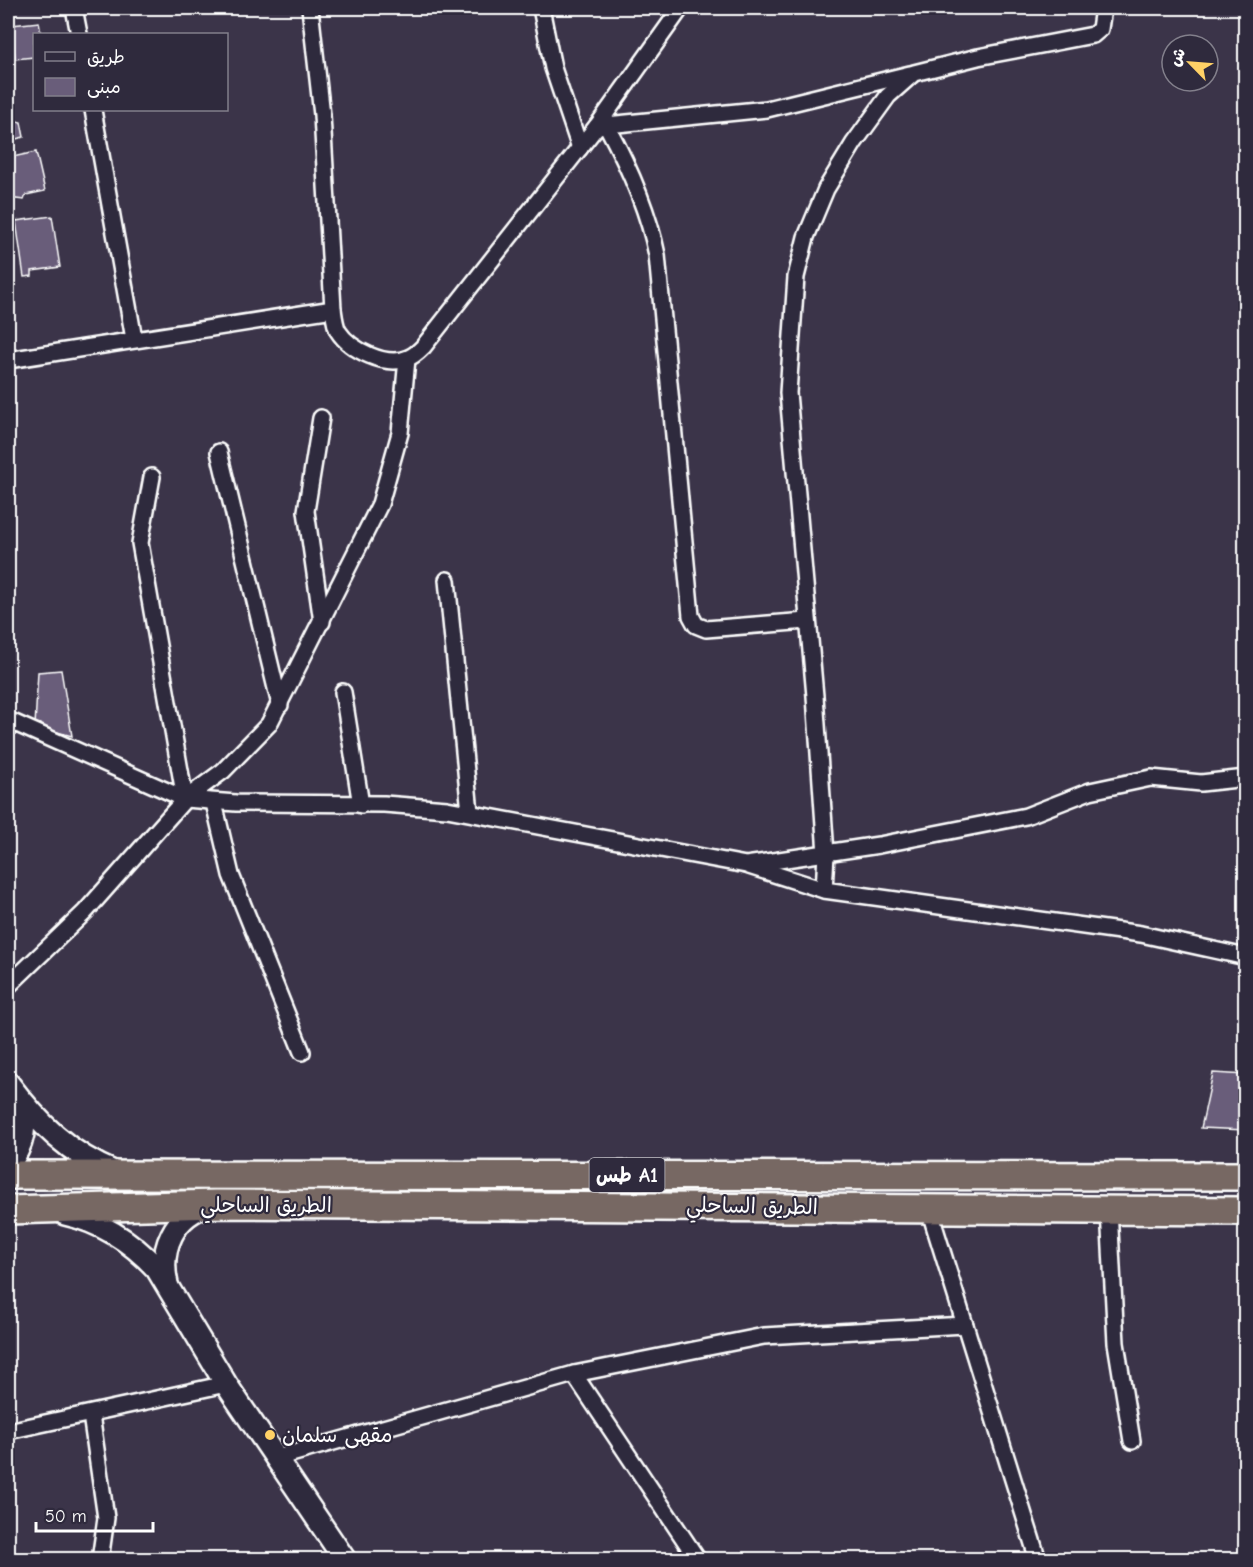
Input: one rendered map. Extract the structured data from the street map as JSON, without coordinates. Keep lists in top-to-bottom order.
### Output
{
  "streets": {
    "highway": ["طس A1", "الطريق الساحلي"]
  },
  "places": ["مقهى سلمان"],
  "legend": ["طريق", "مبنى"],
  "scale_bar": "50 m",
  "north": "top left"
}
